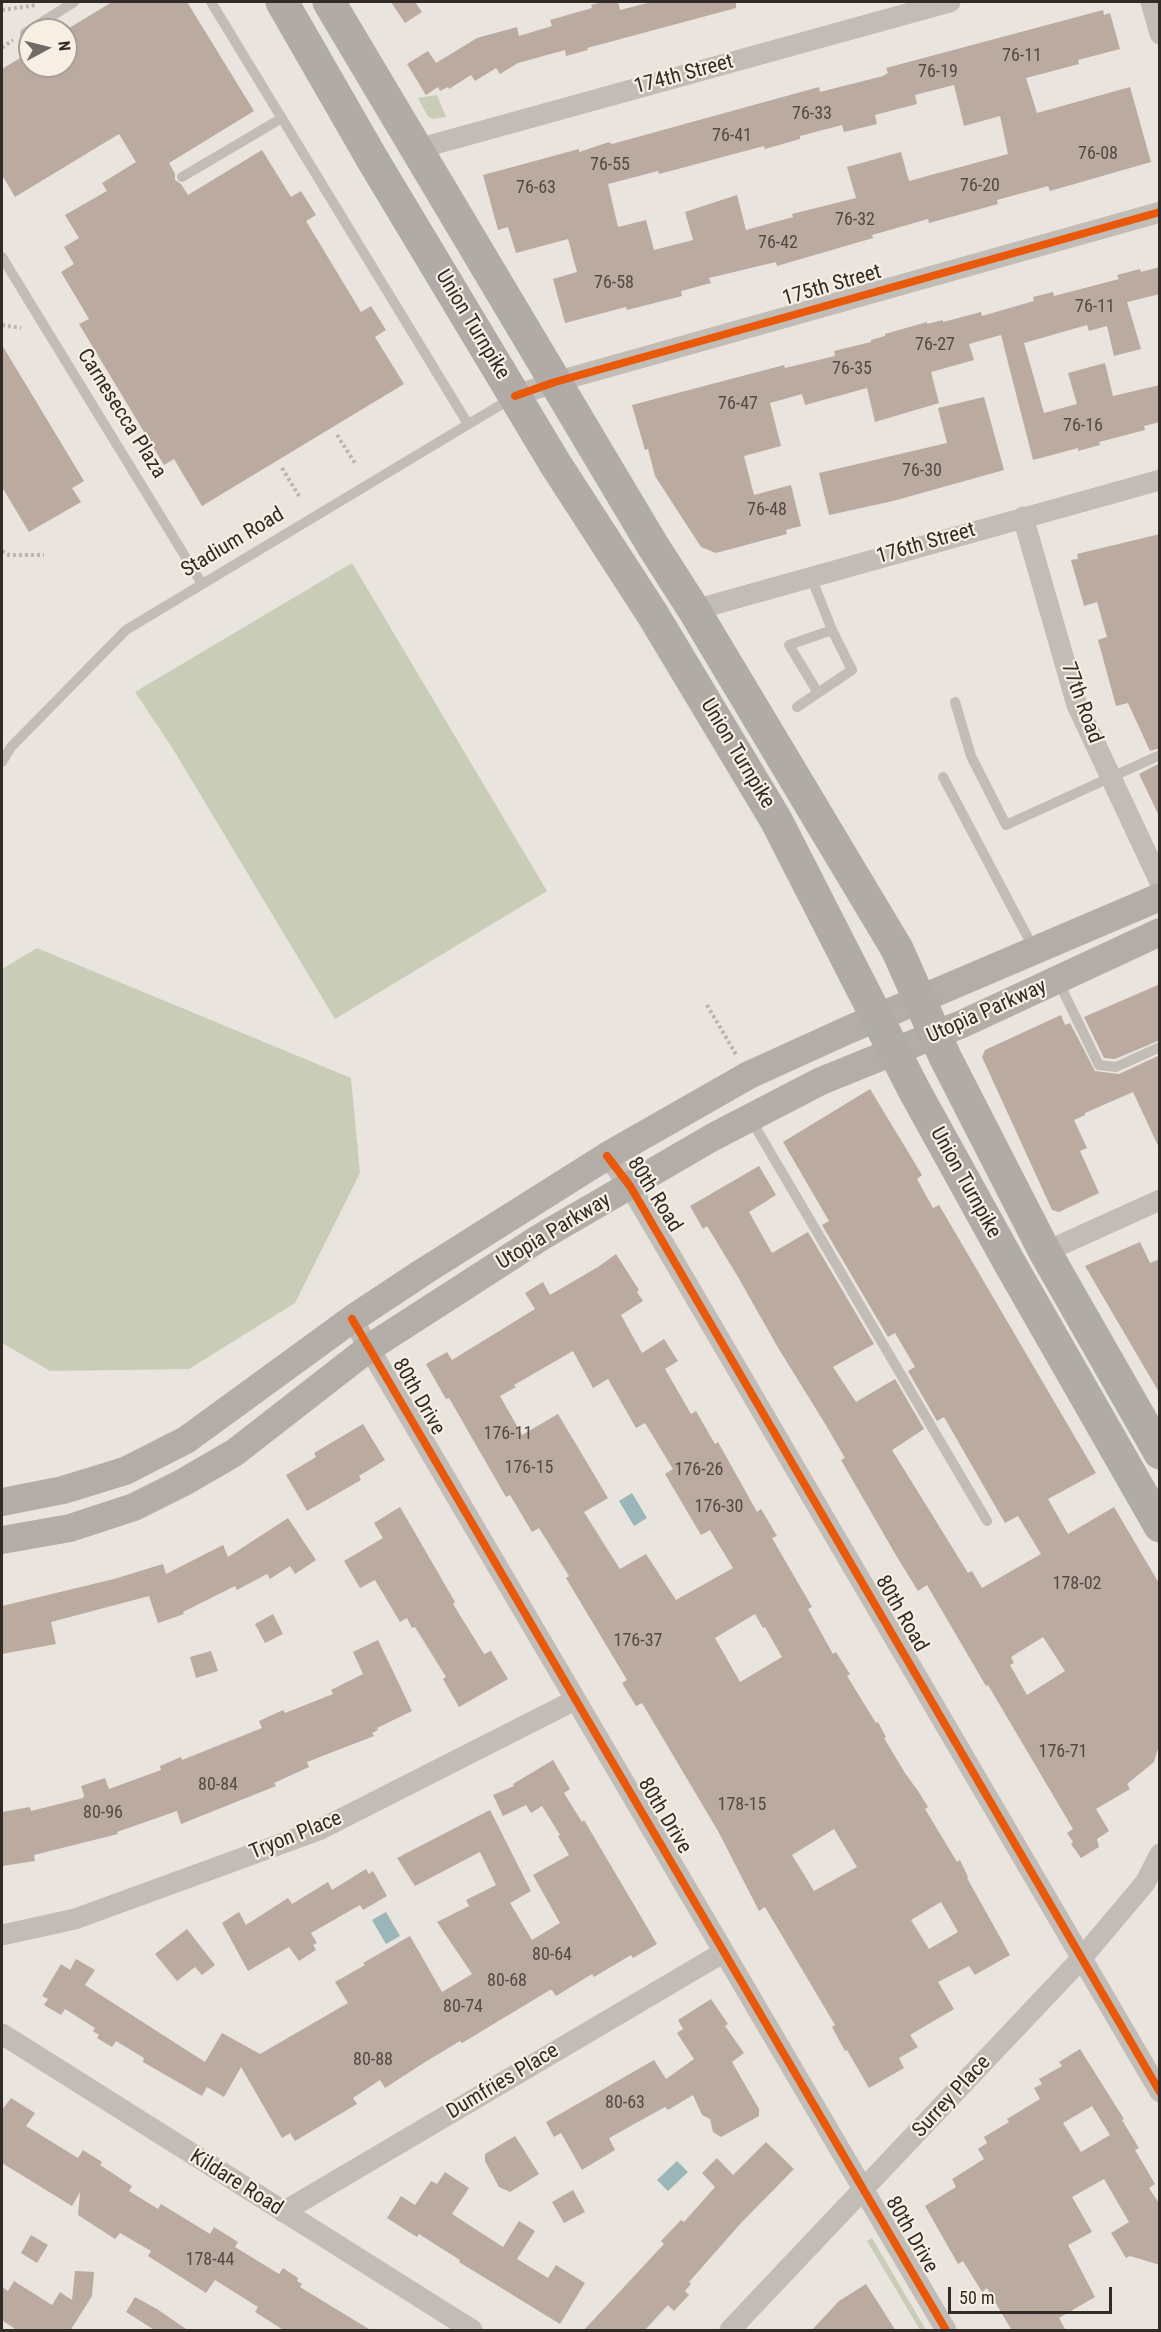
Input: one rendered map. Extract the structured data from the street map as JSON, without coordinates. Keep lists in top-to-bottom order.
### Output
{
  "streets": {
    "main road": ["Union Turnpike", "Utopia Parkway"],
    "street": [
      "174th Street",
      "175th Street",
      "176th Street",
      "77th Road",
      "80th Road",
      "80th Drive",
      "Tryon Place",
      "Dumfries Place",
      "Surrey Place",
      "Kildare Road"
    ],
    "lane": ["Carnesecca Plaza", "Stadium Road"]
  },
  "crossings": [
    ["174th Street", "Union Turnpike"],
    ["175th Street", "Union Turnpike"],
    ["175th Street", "Stadium Road"],
    ["Union Turnpike", "Stadium Road"],
    ["Union Turnpike", "176th Street"],
    ["Union Turnpike", "Utopia Parkway"],
    ["Carnesecca Plaza", "Stadium Road"],
    ["176th Street", "77th Road"],
    ["Utopia Parkway", "80th Road"],
    ["Utopia Parkway", "80th Drive"],
    ["80th Road", "Surrey Place"],
    ["80th Drive", "Tryon Place"],
    ["80th Drive", "Dumfries Place"],
    ["80th Drive", "Surrey Place"],
    ["Dumfries Place", "Kildare Road"]
  ],
  "house_numbers": [
    "76-11",
    "76-19",
    "76-33",
    "76-41",
    "76-08",
    "76-55",
    "76-20",
    "76-63",
    "76-32",
    "76-42",
    "76-58",
    "76-11",
    "76-27",
    "76-35",
    "76-47",
    "76-16",
    "76-30",
    "76-48",
    "176-11",
    "176-15",
    "176-26",
    "176-30",
    "178-02",
    "176-37",
    "176-71",
    "80-84",
    "178-15",
    "80-96",
    "80-64",
    "80-68",
    "80-74",
    "80-88",
    "80-63",
    "178-44"
  ],
  "scale_bar": "50 m",
  "north": "right"
}
